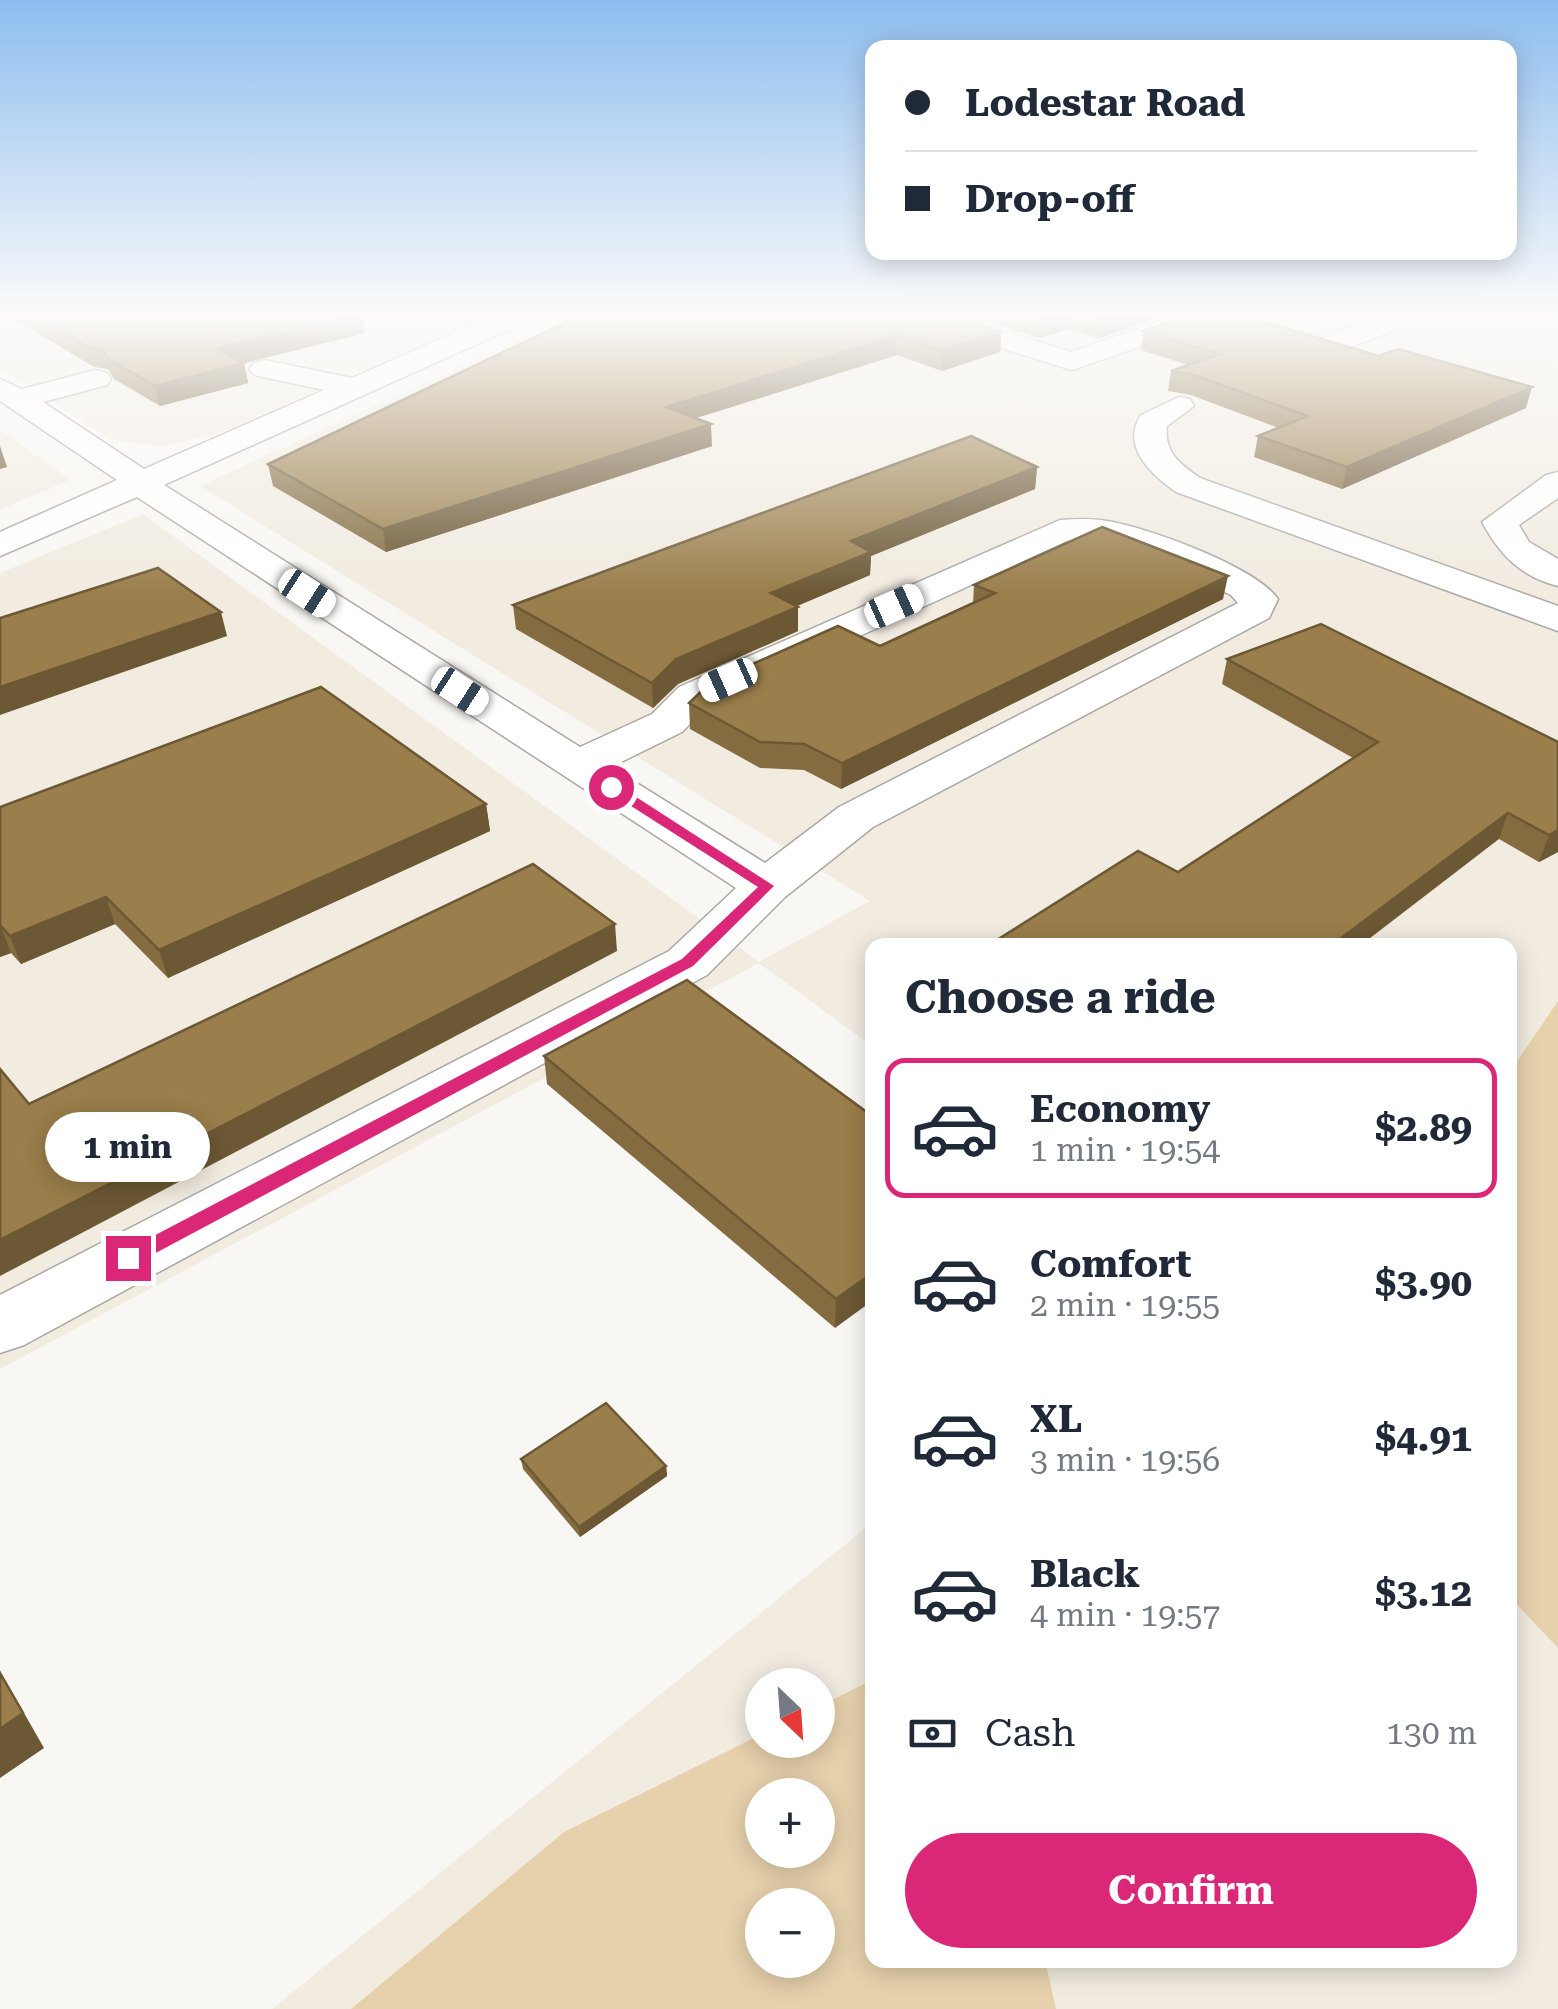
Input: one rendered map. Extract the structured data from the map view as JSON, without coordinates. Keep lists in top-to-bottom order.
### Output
{
  "north": "bottom right",
  "page": {
    "banner": ["Lodestar Road", "Drop-off"],
    "heading": "Choose a ride",
    "list": [
      {
        "name": "Economy",
        "note": "1 min · 19:54",
        "value": "$2.89"
      },
      {
        "name": "Comfort",
        "note": "2 min · 19:55",
        "value": "$3.90"
      },
      {
        "name": "XL",
        "note": "3 min · 19:56",
        "value": "$4.91"
      },
      {
        "name": "Black",
        "note": "4 min · 19:57",
        "value": "$3.12"
      }
    ],
    "bubble": "1 min",
    "map_buttons": ["+", "−"],
    "pay": ["Cash", "130 m"],
    "buttons": "Confirm"
  }
}
